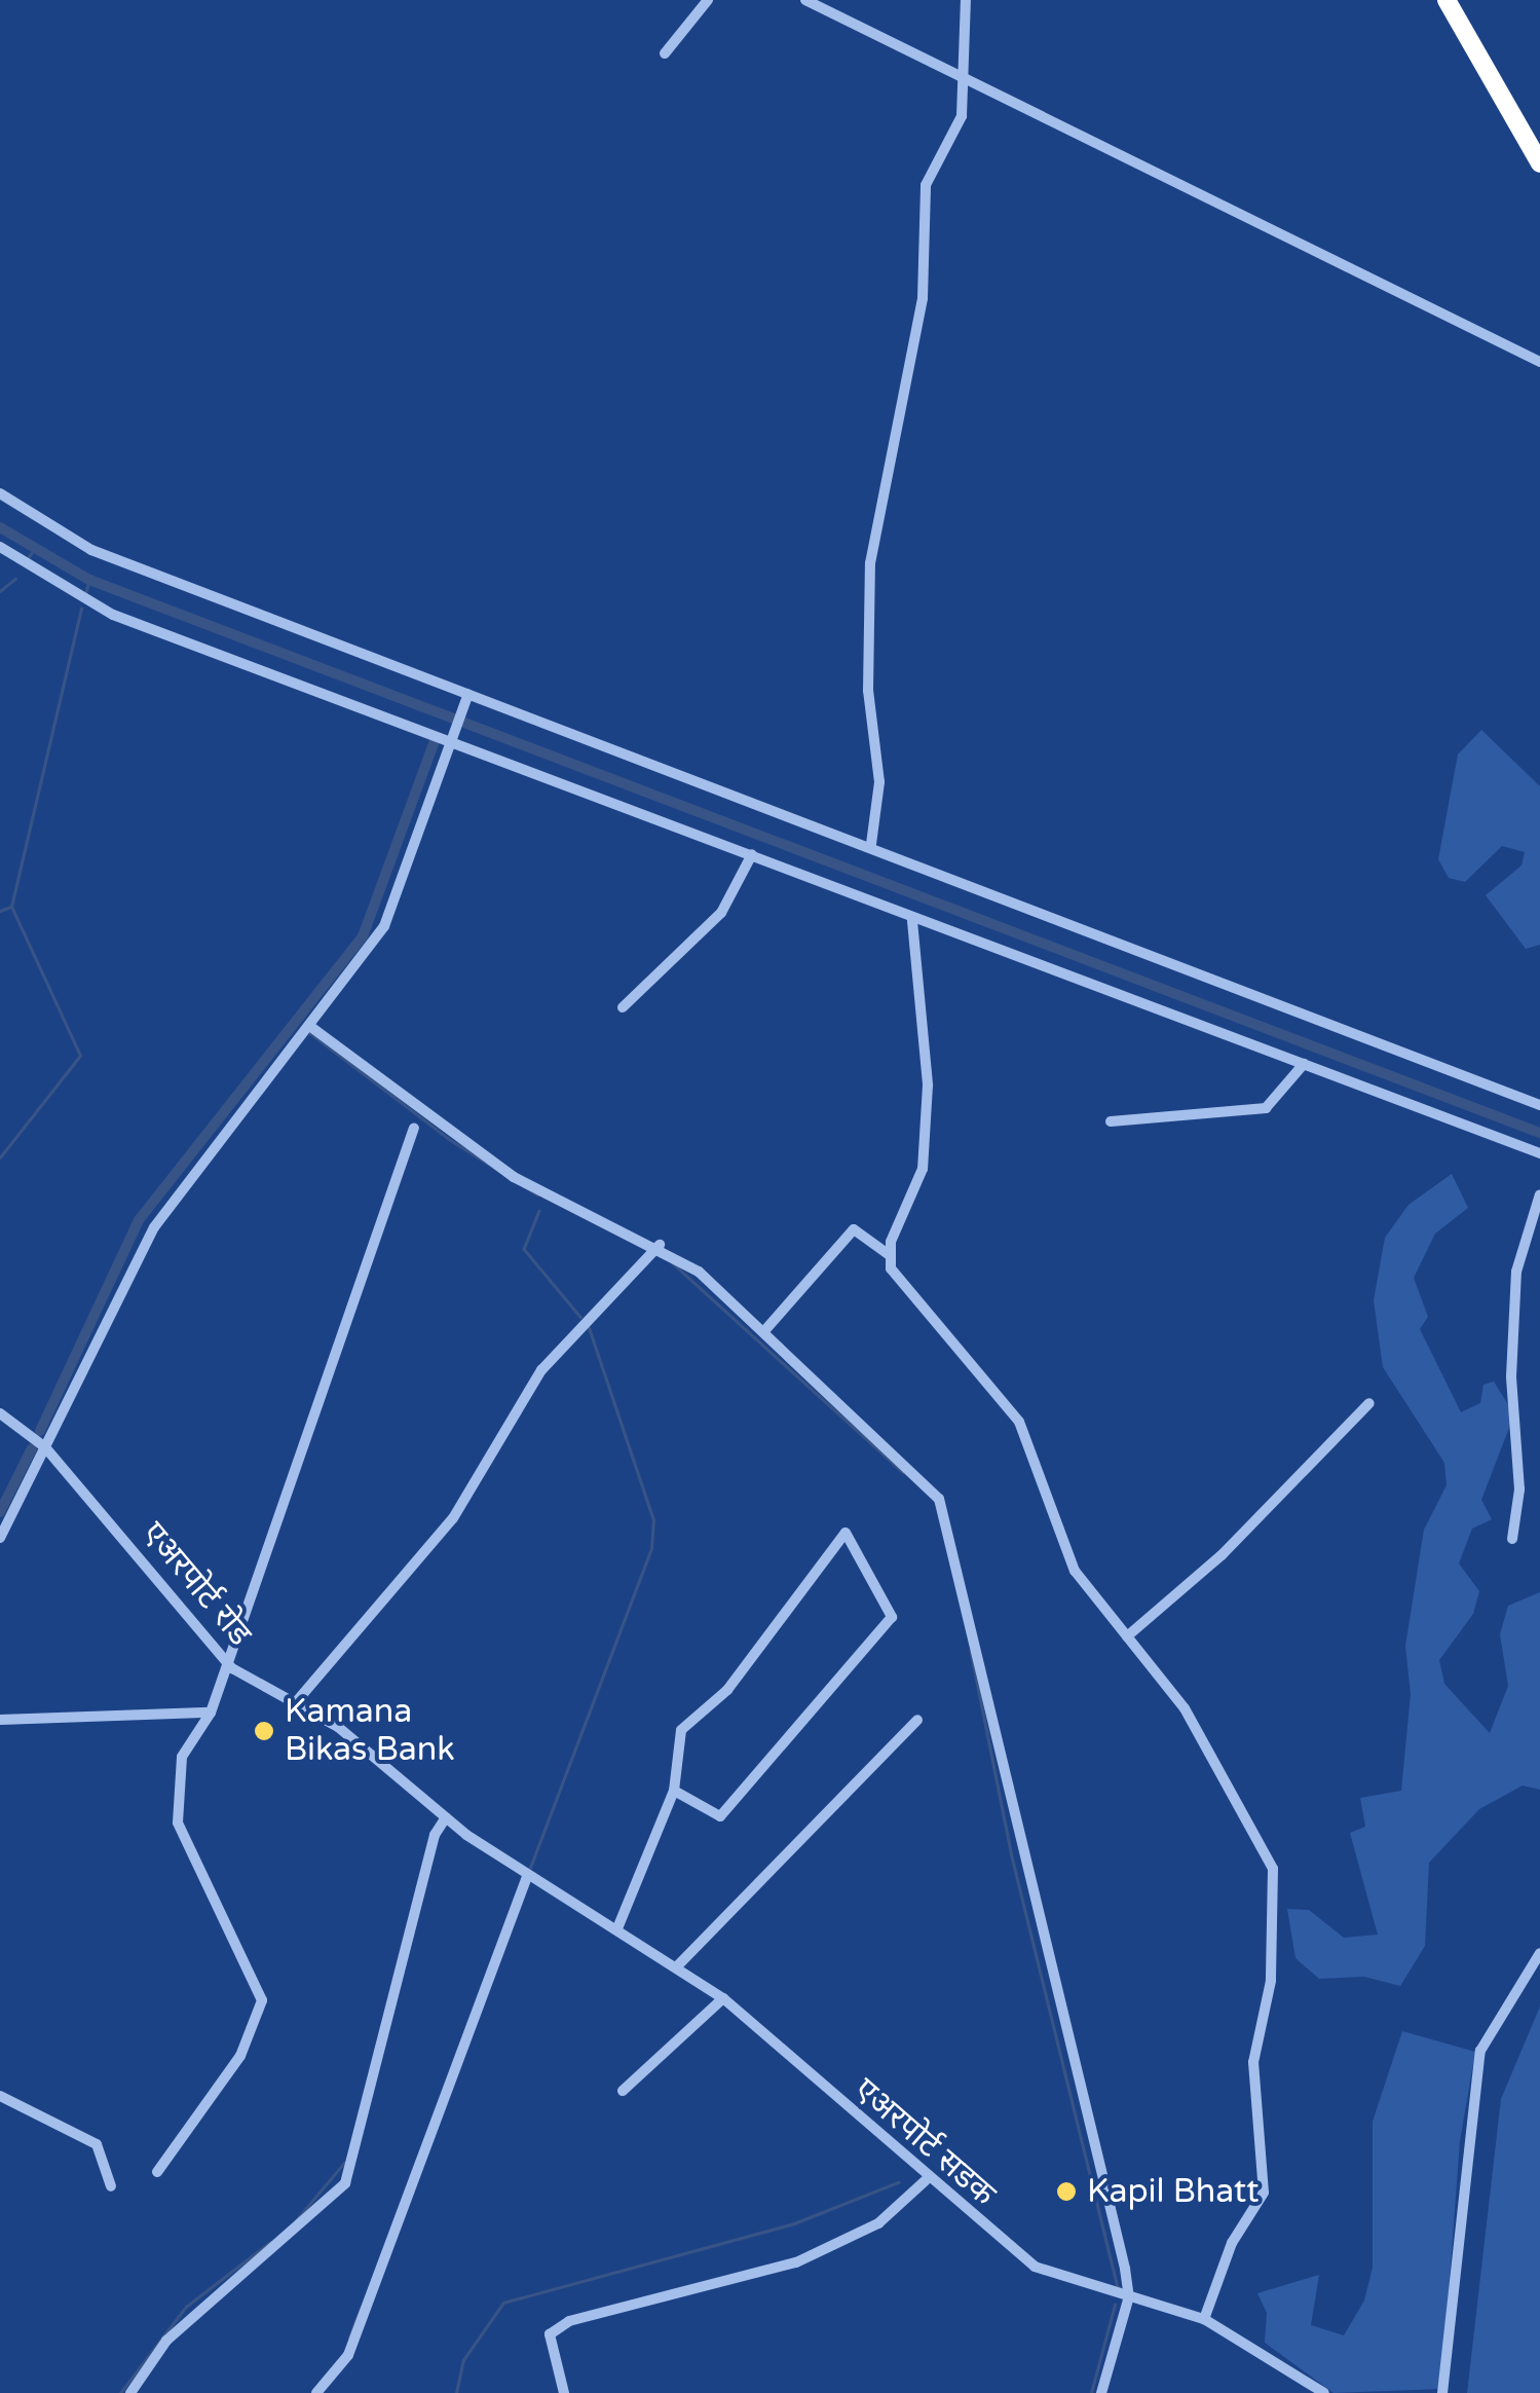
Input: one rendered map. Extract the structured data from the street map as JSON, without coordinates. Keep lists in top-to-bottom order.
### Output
{
  "streets": {
    "street": ["एअरपोर्ट रोड", "एअरपोर्ट सडक"]
  },
  "crossings": [
    ["एअरपोर्ट रोड", "एअरपोर्ट सडक"]
  ],
  "places": ["Kamana Bikas Bank", "Kapil Bhatt"]
}
